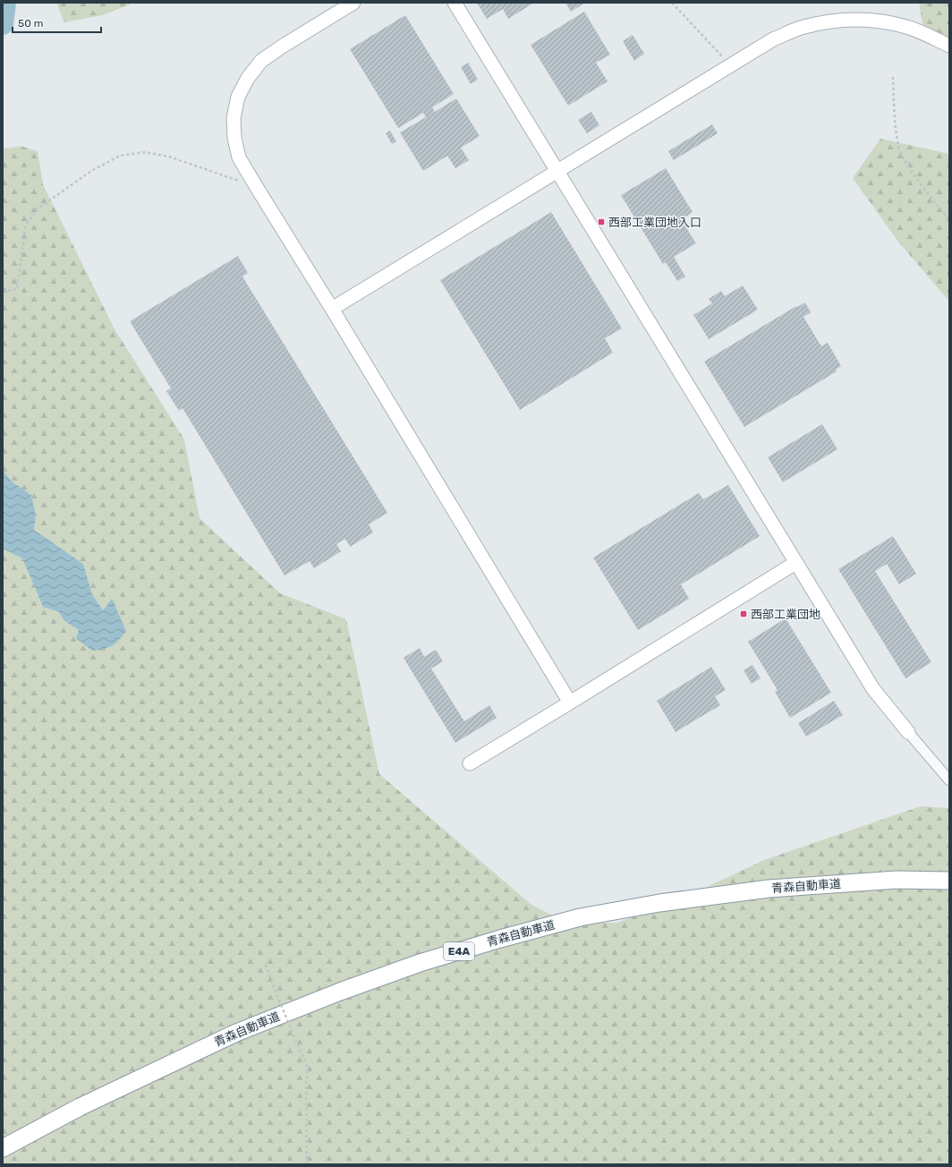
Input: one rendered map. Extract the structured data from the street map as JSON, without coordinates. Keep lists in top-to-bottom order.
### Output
{
  "streets": {
    "highway": ["青森自動車道", "E4A"]
  },
  "places": {
    "transit": ["西部工業団地入口", "西部工業団地"]
  },
  "scale_bar": "50 m"
}
